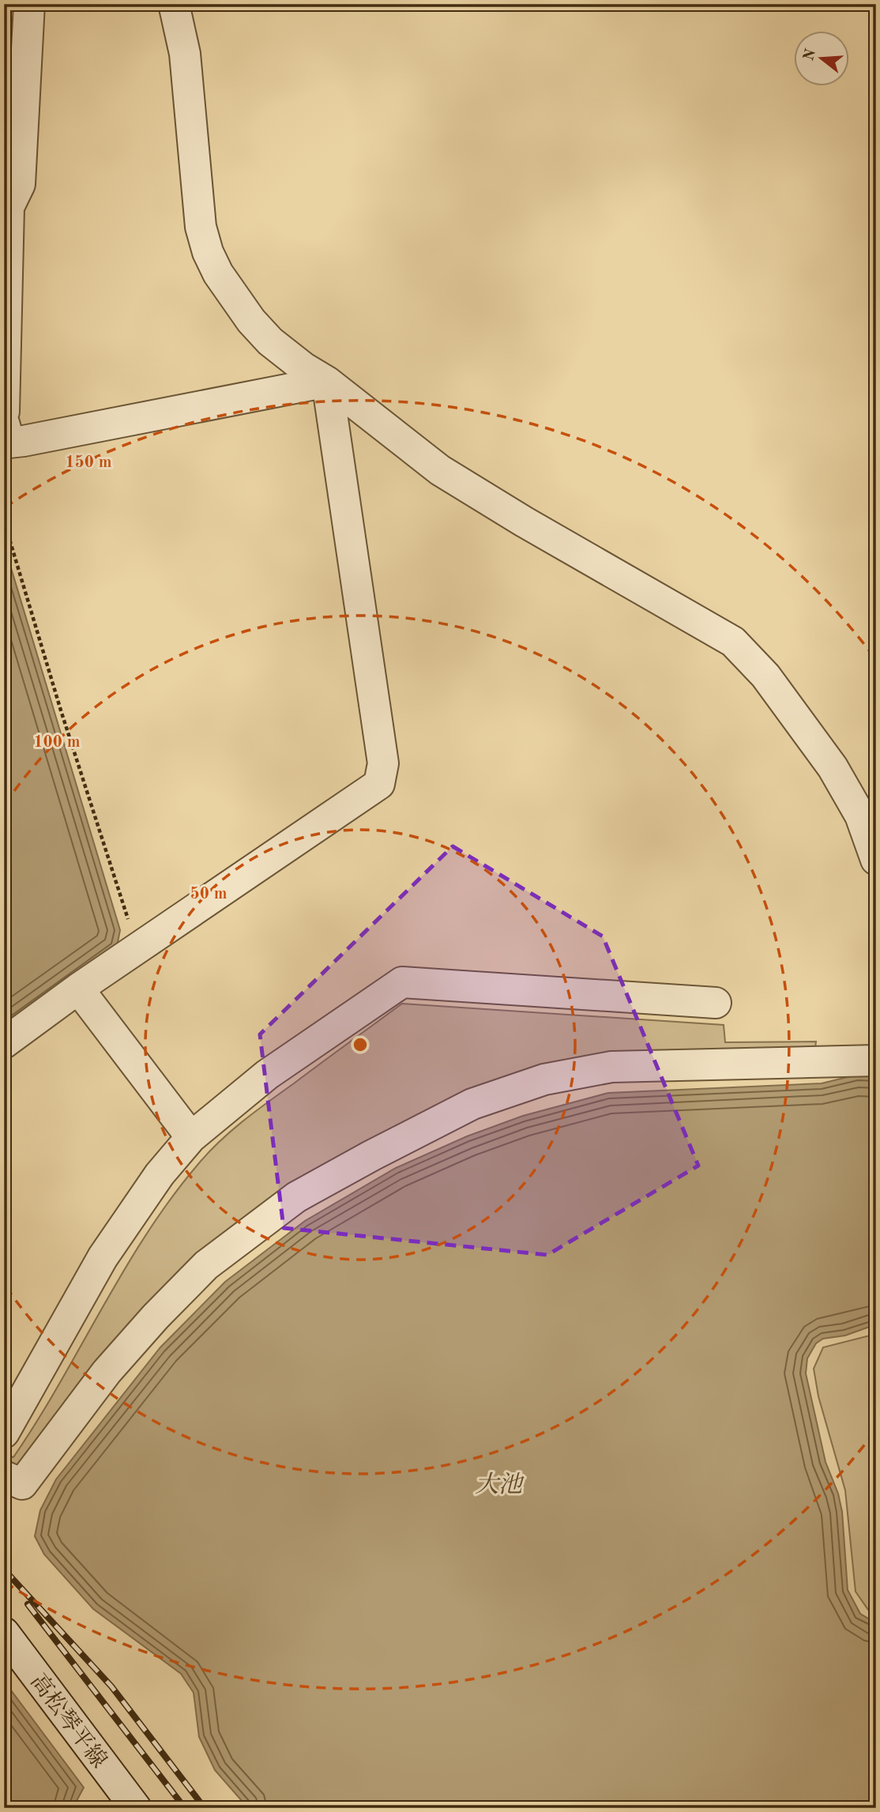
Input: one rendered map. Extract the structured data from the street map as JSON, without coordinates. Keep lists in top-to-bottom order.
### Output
{
  "streets": {
    "street": ["高松琴平線"]
  },
  "water": ["大池"],
  "north": "left",
  "rings": ["150 m", "100 m", "50 m"]
}
